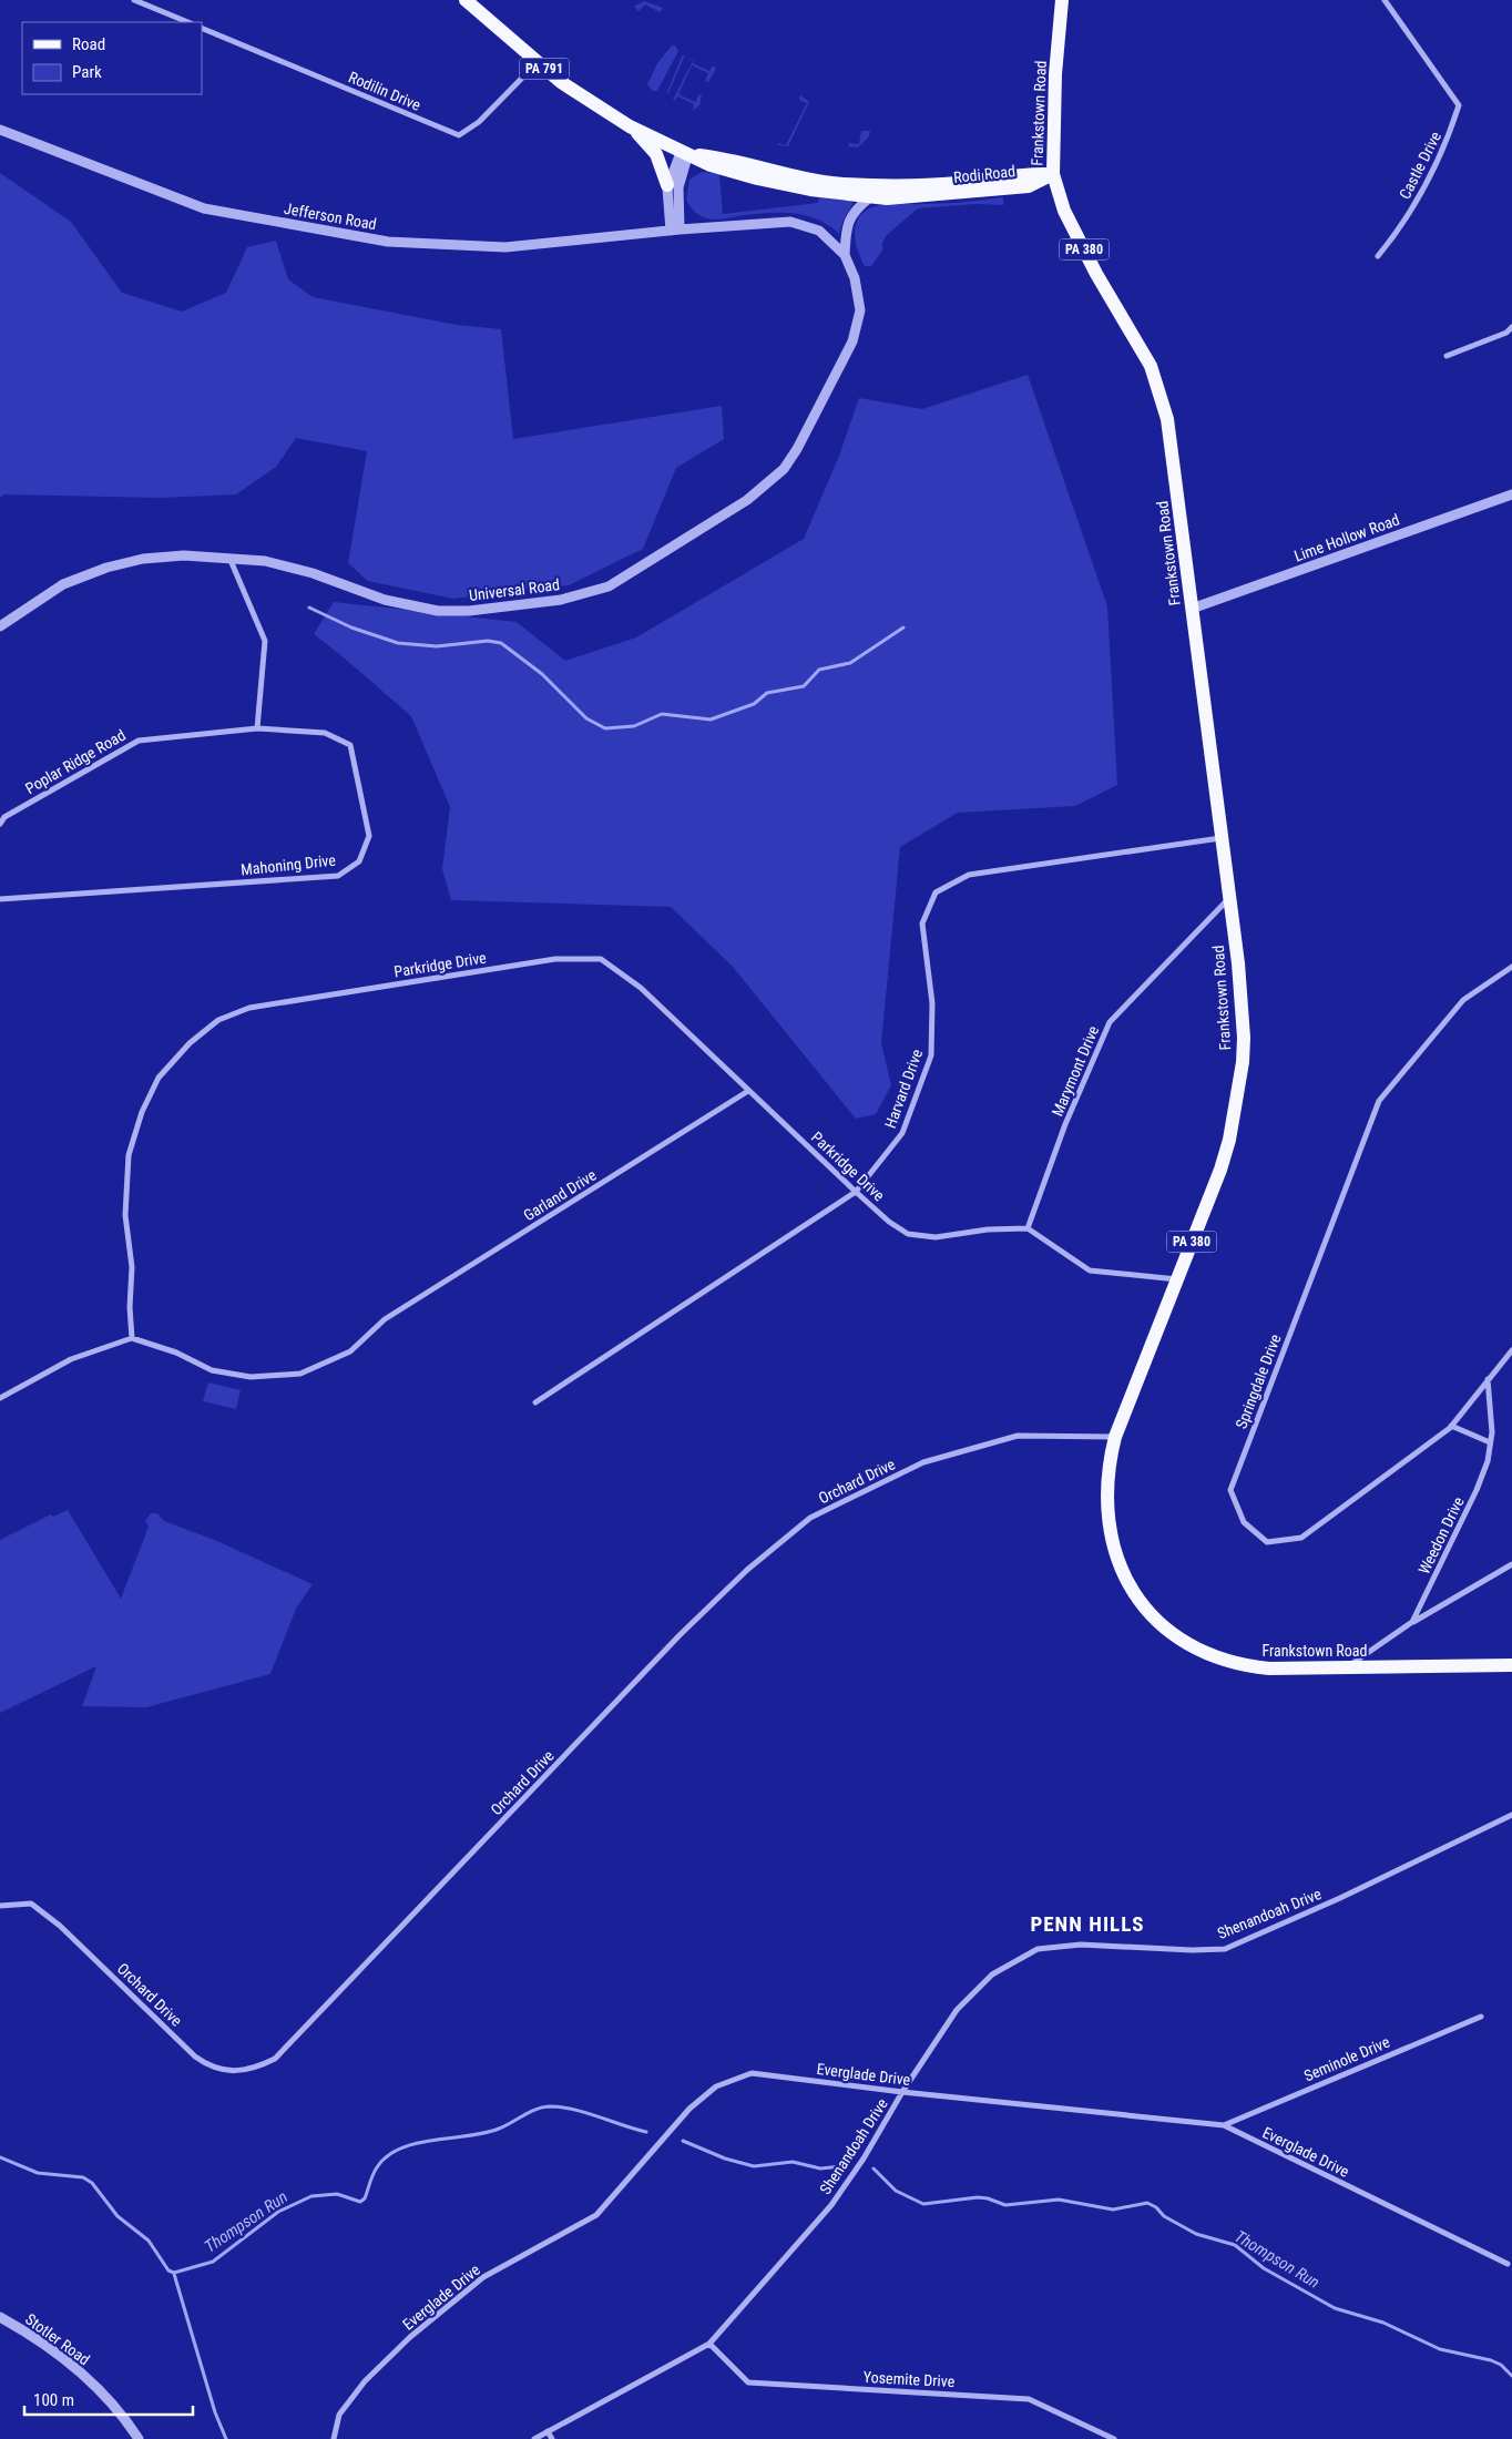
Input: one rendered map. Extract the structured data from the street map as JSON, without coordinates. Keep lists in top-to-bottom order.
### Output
{
  "streets": {
    "main road": [
      "PA 791",
      "Frankstown Road",
      "Rodi Road",
      "PA 380"
    ],
    "street": [
      "Rodilin Drive",
      "Castle Drive",
      "Jefferson Road",
      "Lime Hollow Road",
      "Universal Road",
      "Poplar Ridge Road",
      "Mahoning Drive",
      "Parkridge Drive",
      "Marymont Drive",
      "Harvard Drive",
      "Garland Drive",
      "Springdale Drive",
      "Orchard Drive",
      "Weedon Drive",
      "Shenandoah Drive",
      "Seminole Drive",
      "Everglade Drive",
      "Stotler Road",
      "Yosemite Drive"
    ]
  },
  "crossings": [
    ["Rodilin Drive", "Rodi Road"],
    ["Frankstown Road", "Rodi Road"],
    ["Frankstown Road", "Lime Hollow Road"],
    ["Frankstown Road", "Marymont Drive"],
    ["Frankstown Road", "Harvard Drive"],
    ["Frankstown Road", "Orchard Drive"],
    ["Frankstown Road", "Weedon Drive"],
    ["Rodi Road", "Universal Road"],
    ["Jefferson Road", "Universal Road"],
    ["Poplar Ridge Road", "Mahoning Drive"],
    ["Parkridge Drive", "Marymont Drive"],
    ["Parkridge Drive", "Harvard Drive"],
    ["Parkridge Drive", "Garland Drive"],
    ["Springdale Drive", "Weedon Drive"],
    ["Shenandoah Drive", "Everglade Drive"],
    ["Shenandoah Drive", "Yosemite Drive"],
    ["Seminole Drive", "Everglade Drive"]
  ],
  "districts": ["PENN HILLS"],
  "water": ["Thompson Run"],
  "legend": ["Road", "Park"],
  "scale_bar": "100 m"
}
